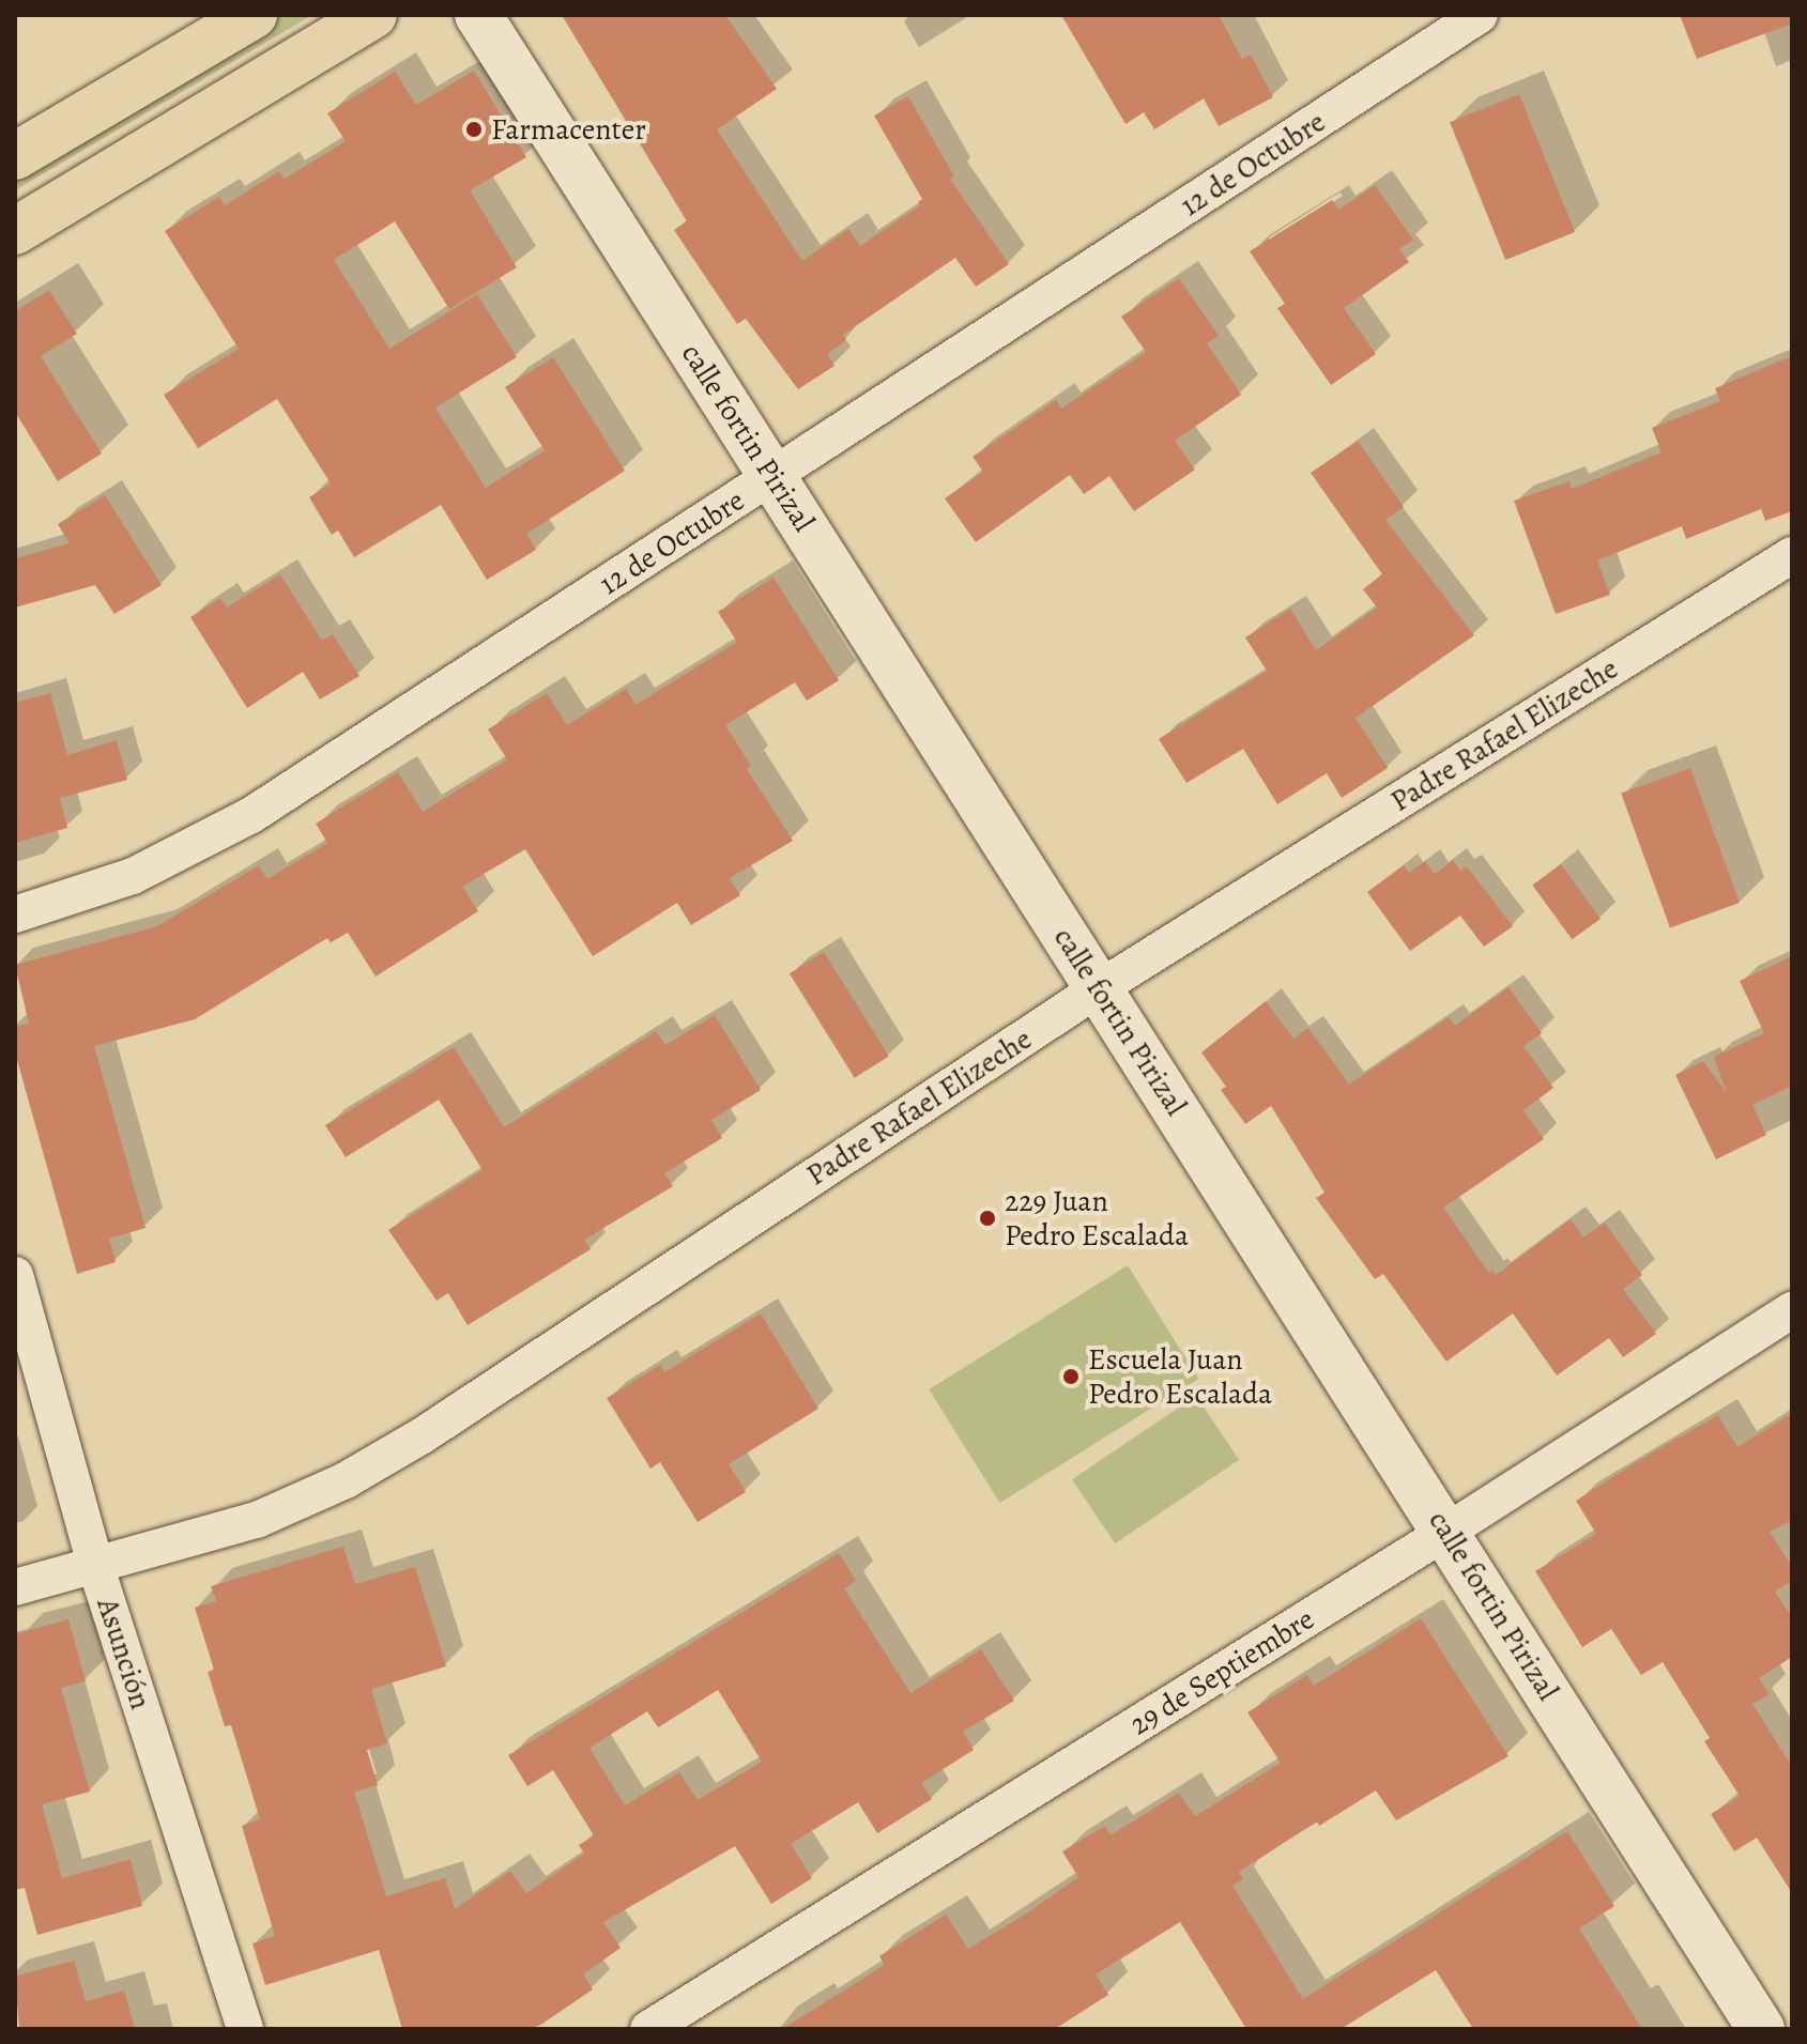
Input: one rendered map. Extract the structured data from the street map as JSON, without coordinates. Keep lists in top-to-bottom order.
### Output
{
  "streets": {
    "street": [
      "12 de Octubre",
      "calle fortin Pirizal",
      "Padre Rafael Elizeche",
      "Asunción",
      "29 de Septiembre"
    ]
  },
  "crossings": [
    ["12 de Octubre", "calle fortin Pirizal"],
    ["calle fortin Pirizal", "Padre Rafael Elizeche"],
    ["calle fortin Pirizal", "29 de Septiembre"],
    ["Padre Rafael Elizeche", "Asunción"]
  ],
  "places": ["Farmacenter", "229 Juan Pedro Escalada", "Escuela Juan Pedro Escalada"]
}
